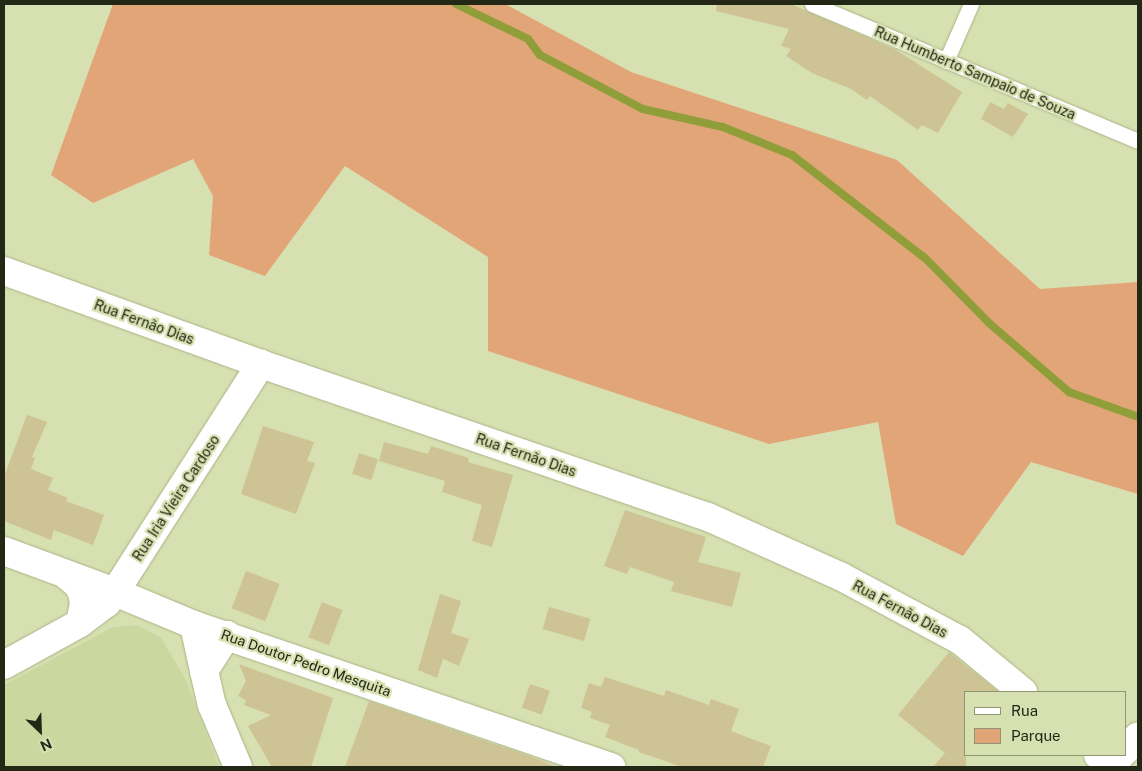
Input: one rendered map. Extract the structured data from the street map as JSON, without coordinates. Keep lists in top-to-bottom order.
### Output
{
  "streets": {
    "street": ["Rua Fernão Dias", "Rua Iria Vieira Cardoso", "Rua Doutor Pedro Mesquita"],
    "lane": ["Rua Humberto Sampaio de Souza"]
  },
  "crossings": [
    ["Rua Fernão Dias", "Rua Iria Vieira Cardoso"],
    ["Rua Iria Vieira Cardoso", "Rua Doutor Pedro Mesquita"]
  ],
  "legend": ["Rua", "Parque"],
  "north": "bottom right"
}
